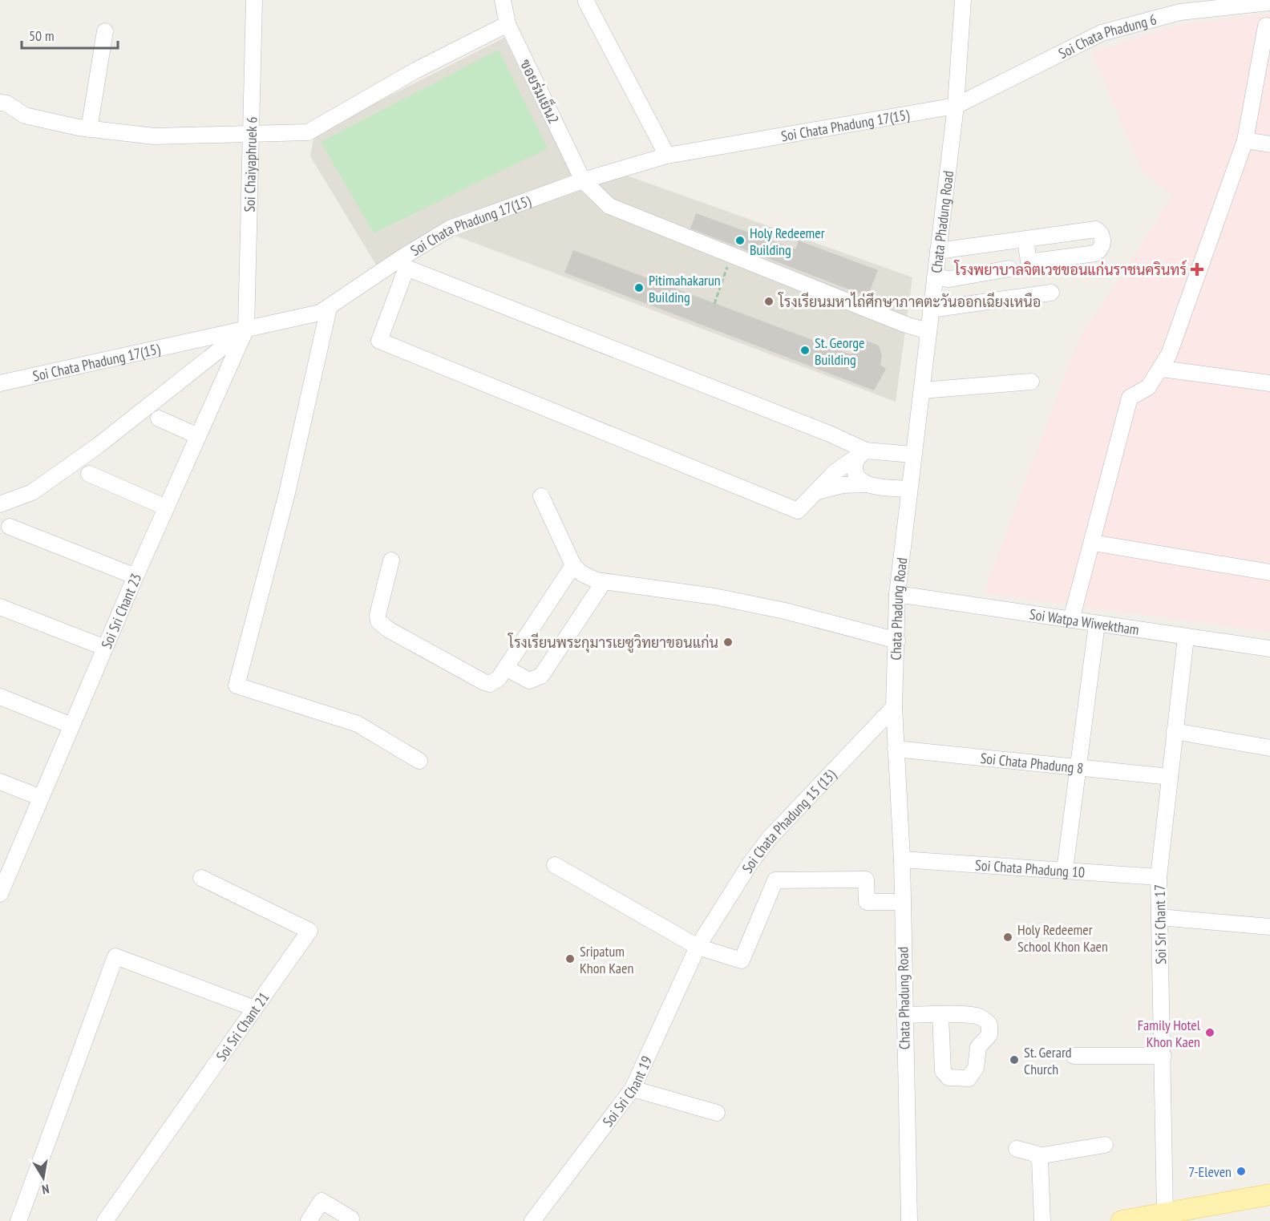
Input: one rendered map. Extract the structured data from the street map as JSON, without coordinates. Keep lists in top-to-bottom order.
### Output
{
  "streets": {
    "street": [
      "Soi Chata Phadung 6",
      "ขอยร่มเย็น2",
      "Soi Chata Phadung 17(15)",
      "Soi Chaiyaphruek 6",
      "Chata Phadung Road",
      "Soi Sri Chant 23",
      "Soi Watpa Wiwektham",
      "Soi Chata Phadung 8",
      "Soi Chata Phadung 15 (13)",
      "Soi Chata Phadung 10",
      "Soi Sri Chant 17",
      "Soi Sri Chant 21",
      "Soi Sri Chant 19"
    ]
  },
  "crossings": [
    ["Soi Chata Phadung 6", "Soi Chata Phadung 17(15)"],
    ["Soi Chata Phadung 6", "Chata Phadung Road"],
    ["ขอยร่มเย็น2", "Soi Chata Phadung 17(15)"],
    ["Soi Chata Phadung 17(15)", "Soi Chaiyaphruek 6"],
    ["Soi Chata Phadung 17(15)", "Chata Phadung Road"],
    ["Soi Chata Phadung 17(15)", "Soi Sri Chant 23"],
    ["Soi Chaiyaphruek 6", "Soi Sri Chant 23"],
    ["Chata Phadung Road", "Soi Watpa Wiwektham"],
    ["Chata Phadung Road", "Soi Chata Phadung 8"],
    ["Chata Phadung Road", "Soi Chata Phadung 15 (13)"],
    ["Chata Phadung Road", "Soi Chata Phadung 10"],
    ["Soi Watpa Wiwektham", "Soi Sri Chant 17"],
    ["Soi Chata Phadung 8", "Soi Sri Chant 17"],
    ["Soi Chata Phadung 15 (13)", "Soi Sri Chant 19"],
    ["Soi Chata Phadung 10", "Soi Sri Chant 17"]
  ],
  "places": {
    "other": [
      "Holy Redeemer Building",
      "Pitimahakarun Building",
      "โรงเรียนมหาไถ่ศึกษาภาคตะวันออกเฉียงเหนือ",
      "St. George Building",
      "โรงเรียนพระกุมารเยซูวิทยาขอนแก่น",
      "Holy Redeemer School Khon Kaen",
      "Sripatum Khon Kaen",
      "Family Hotel Khon Kaen",
      "St. Gerard Church",
      "7-Eleven"
    ],
    "health": ["โรงพยาบาลจิตเวชขอนแก่นราชนครินทร์"]
  },
  "scale_bar": "50 m",
  "north": "bottom"
}
